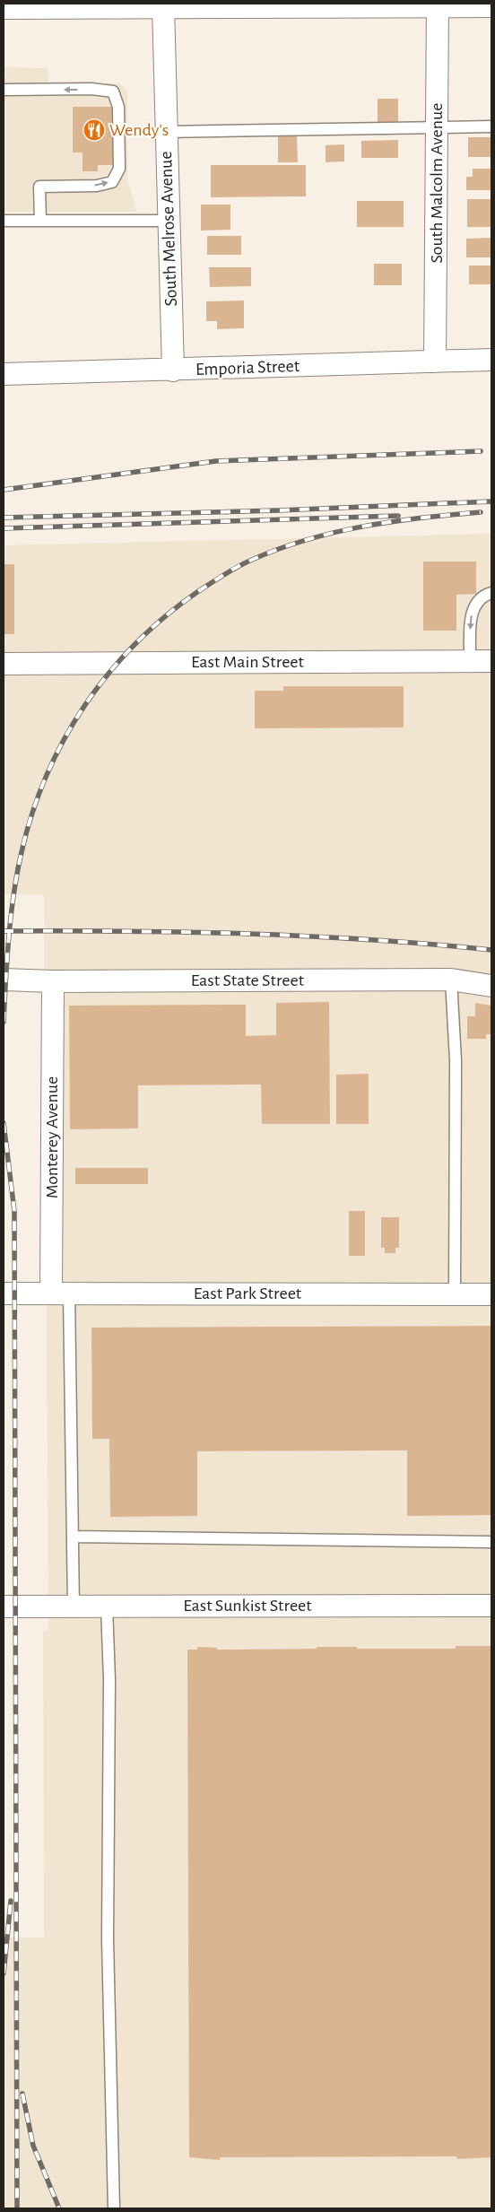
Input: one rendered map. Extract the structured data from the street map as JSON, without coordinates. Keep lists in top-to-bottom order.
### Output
{
  "streets": {
    "street": [
      "South Malcolm Avenue",
      "South Melrose Avenue",
      "Emporia Street",
      "East Main Street",
      "East State Street",
      "Monterey Avenue",
      "East Park Street",
      "East Sunkist Street"
    ]
  },
  "crossings": [
    ["South Malcolm Avenue", "Emporia Street"],
    ["South Melrose Avenue", "Emporia Street"],
    ["East State Street", "Monterey Avenue"],
    ["Monterey Avenue", "East Park Street"]
  ],
  "places": {
    "restaurant": ["Wendy's"]
  }
}
